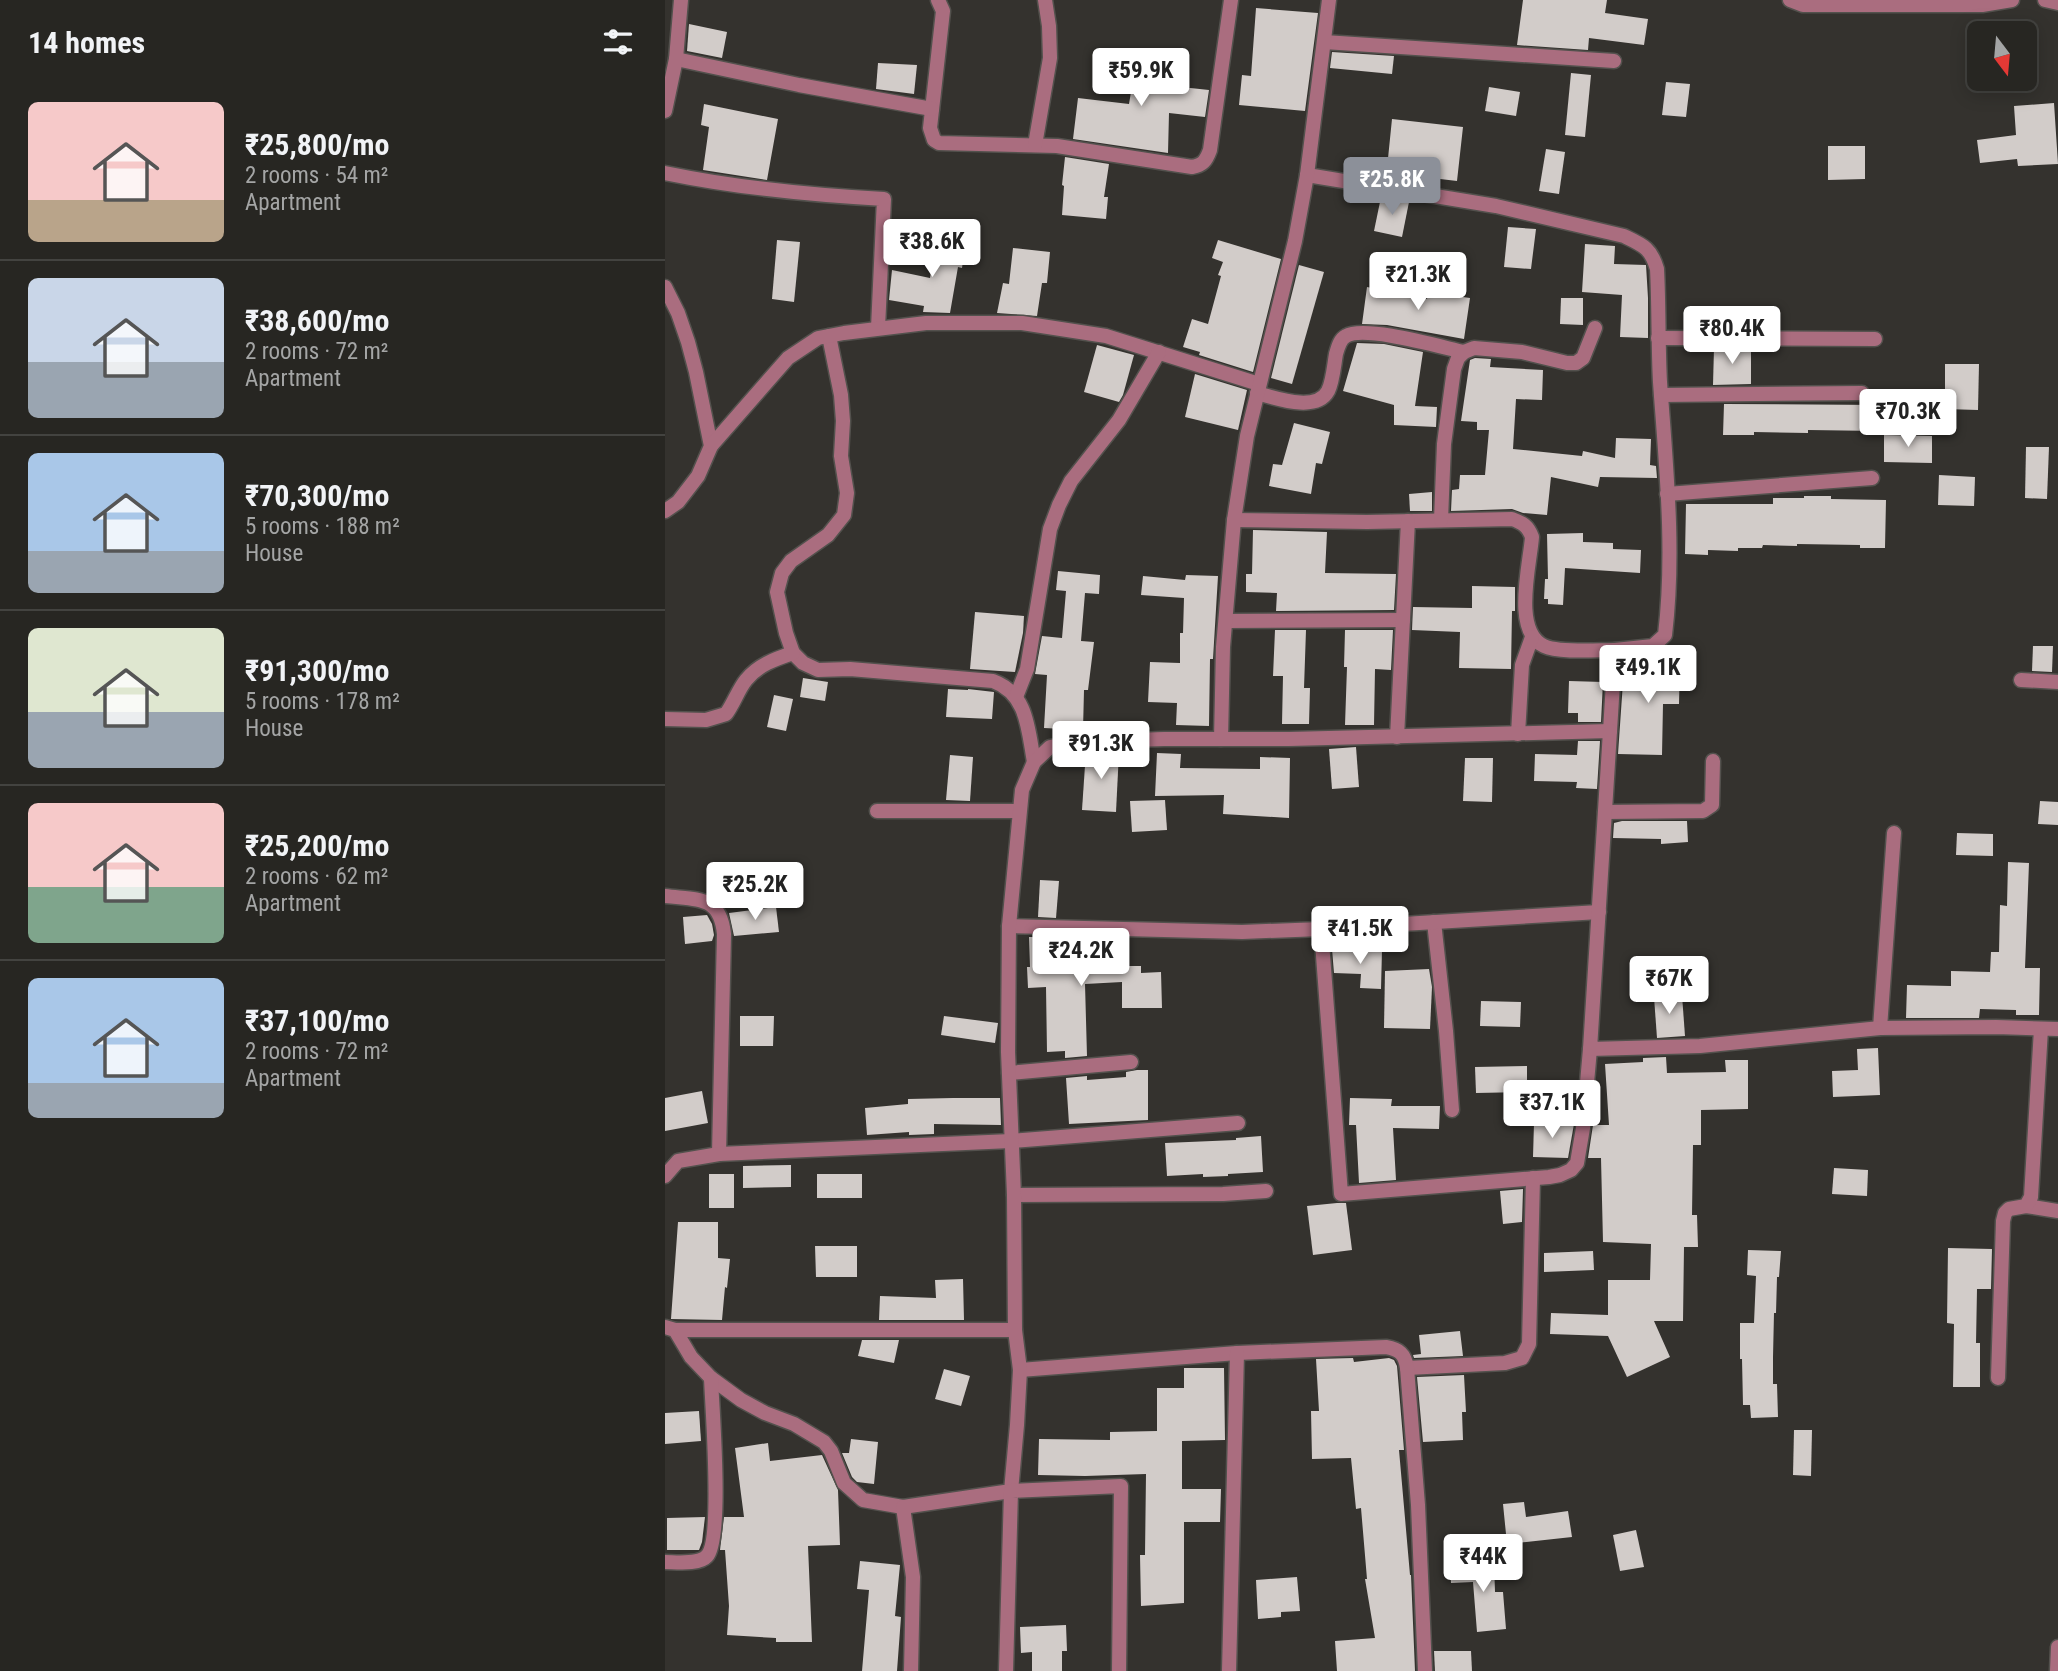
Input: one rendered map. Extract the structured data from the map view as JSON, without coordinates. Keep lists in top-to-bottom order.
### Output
{
  "north": "bottom",
  "page": {
    "heading": "14 homes",
    "price": [
      "₹59.9K",
      "₹25.8K",
      "₹38.6K",
      "₹21.3K",
      "₹80.4K",
      "₹70.3K",
      "₹49.1K",
      "₹91.3K",
      "₹25.2K",
      "₹41.5K",
      "₹24.2K",
      "₹67K",
      "₹37.1K",
      "₹44K"
    ],
    "list": [
      {
        "name": "₹25,800/mo",
        "note": "2 rooms · 54 m² · Apartment"
      },
      {
        "name": "₹38,600/mo",
        "note": "2 rooms · 72 m² · Apartment"
      },
      {
        "name": "₹70,300/mo",
        "note": "5 rooms · 188 m² · House"
      },
      {
        "name": "₹91,300/mo",
        "note": "5 rooms · 178 m² · House"
      },
      {
        "name": "₹25,200/mo",
        "note": "2 rooms · 62 m² · Apartment"
      },
      {
        "name": "₹37,100/mo",
        "note": "2 rooms · 72 m² · Apartment"
      }
    ]
  }
}
